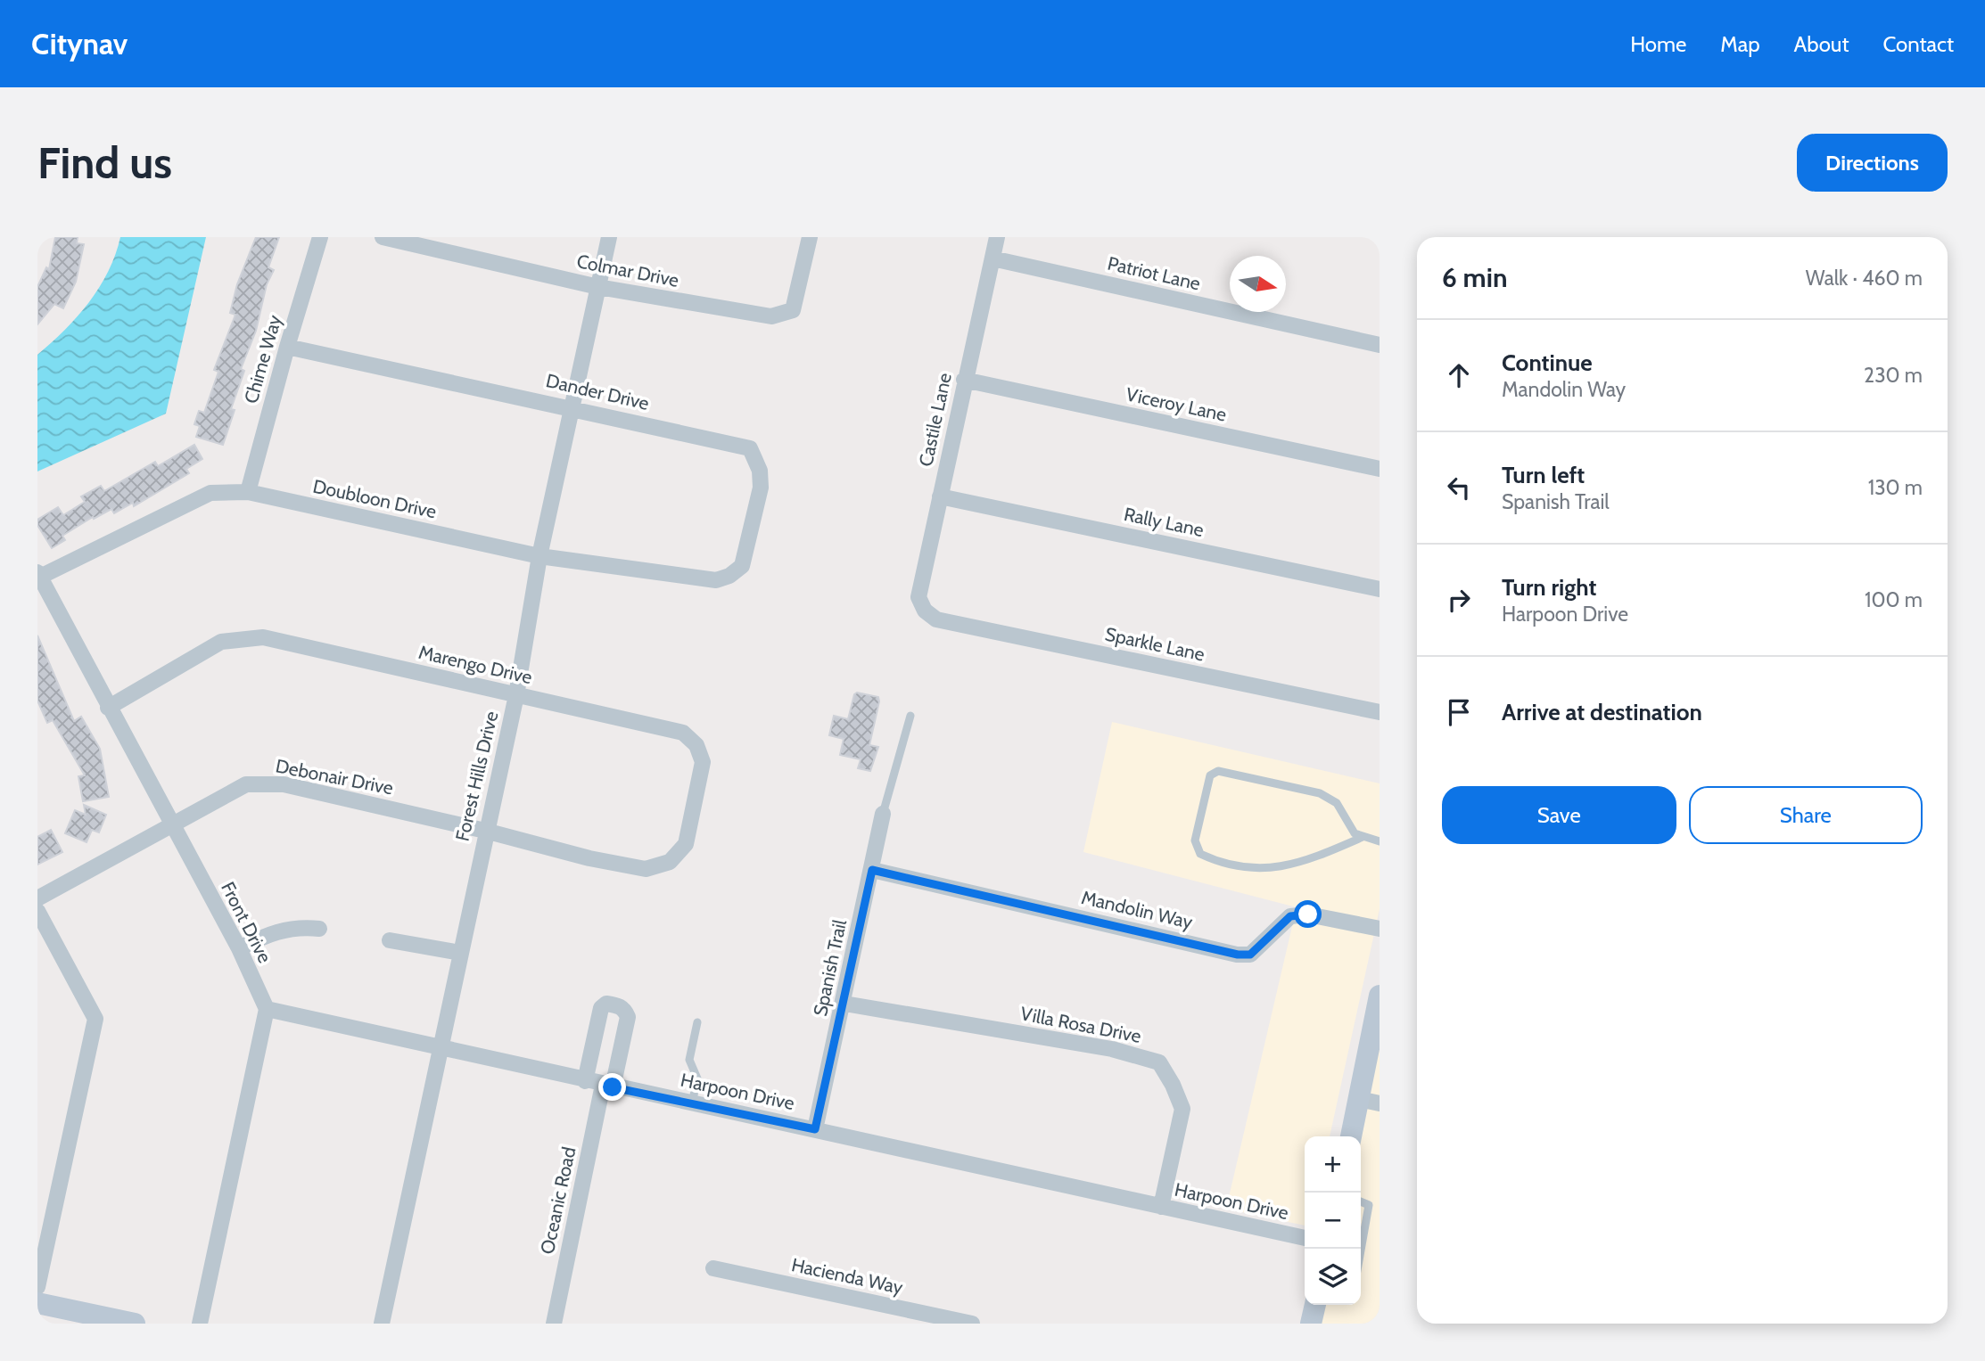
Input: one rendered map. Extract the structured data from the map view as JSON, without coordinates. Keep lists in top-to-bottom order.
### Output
{
  "streets": {
    "street": [
      "Colmar Drive",
      "Patriot Lane",
      "Chime Way",
      "Dander Drive",
      "Viceroy Lane",
      "Castile Lane",
      "Doubloon Drive",
      "Rally Lane",
      "Sparkle Lane",
      "Marengo Drive",
      "Forest Hills Drive",
      "Debonair Drive",
      "Mandolin Way",
      "Front Drive",
      "Spanish Trail",
      "Villa Rosa Drive",
      "Harpoon Drive",
      "Oceanic Road",
      "Hacienda Way"
    ]
  },
  "crossings": [
    ["Colmar Drive", "Forest Hills Drive"],
    ["Patriot Lane", "Castile Lane"],
    ["Chime Way", "Dander Drive"],
    ["Chime Way", "Doubloon Drive"],
    ["Dander Drive", "Doubloon Drive"],
    ["Dander Drive", "Forest Hills Drive"],
    ["Viceroy Lane", "Castile Lane"],
    ["Castile Lane", "Rally Lane"],
    ["Castile Lane", "Sparkle Lane"],
    ["Doubloon Drive", "Forest Hills Drive"],
    ["Doubloon Drive", "Front Drive"],
    ["Marengo Drive", "Forest Hills Drive"],
    ["Marengo Drive", "Debonair Drive"],
    ["Marengo Drive", "Front Drive"],
    ["Forest Hills Drive", "Debonair Drive"],
    ["Forest Hills Drive", "Harpoon Drive"],
    ["Debonair Drive", "Front Drive"],
    ["Mandolin Way", "Spanish Trail"],
    ["Front Drive", "Harpoon Drive"],
    ["Spanish Trail", "Villa Rosa Drive"],
    ["Spanish Trail", "Harpoon Drive"],
    ["Villa Rosa Drive", "Harpoon Drive"],
    ["Harpoon Drive", "Oceanic Road"]
  ],
  "north": "right",
  "page": {
    "header": "Citynav",
    "nav": [
      "Home",
      "Map",
      "About",
      "Contact"
    ],
    "buttons": [
      "Directions",
      ["Save", "Share"]
    ],
    "title": "Find us",
    "heading": ["6 min", "Walk · 460 m"],
    "list": [
      ["Continue", "Mandolin Way", "230 m"],
      ["Turn left", "Spanish Trail", "130 m"],
      ["Turn right", "Harpoon Drive", "100 m"],
      "Arrive at destination"
    ],
    "map_buttons": ["+", "−"]
  }
}
